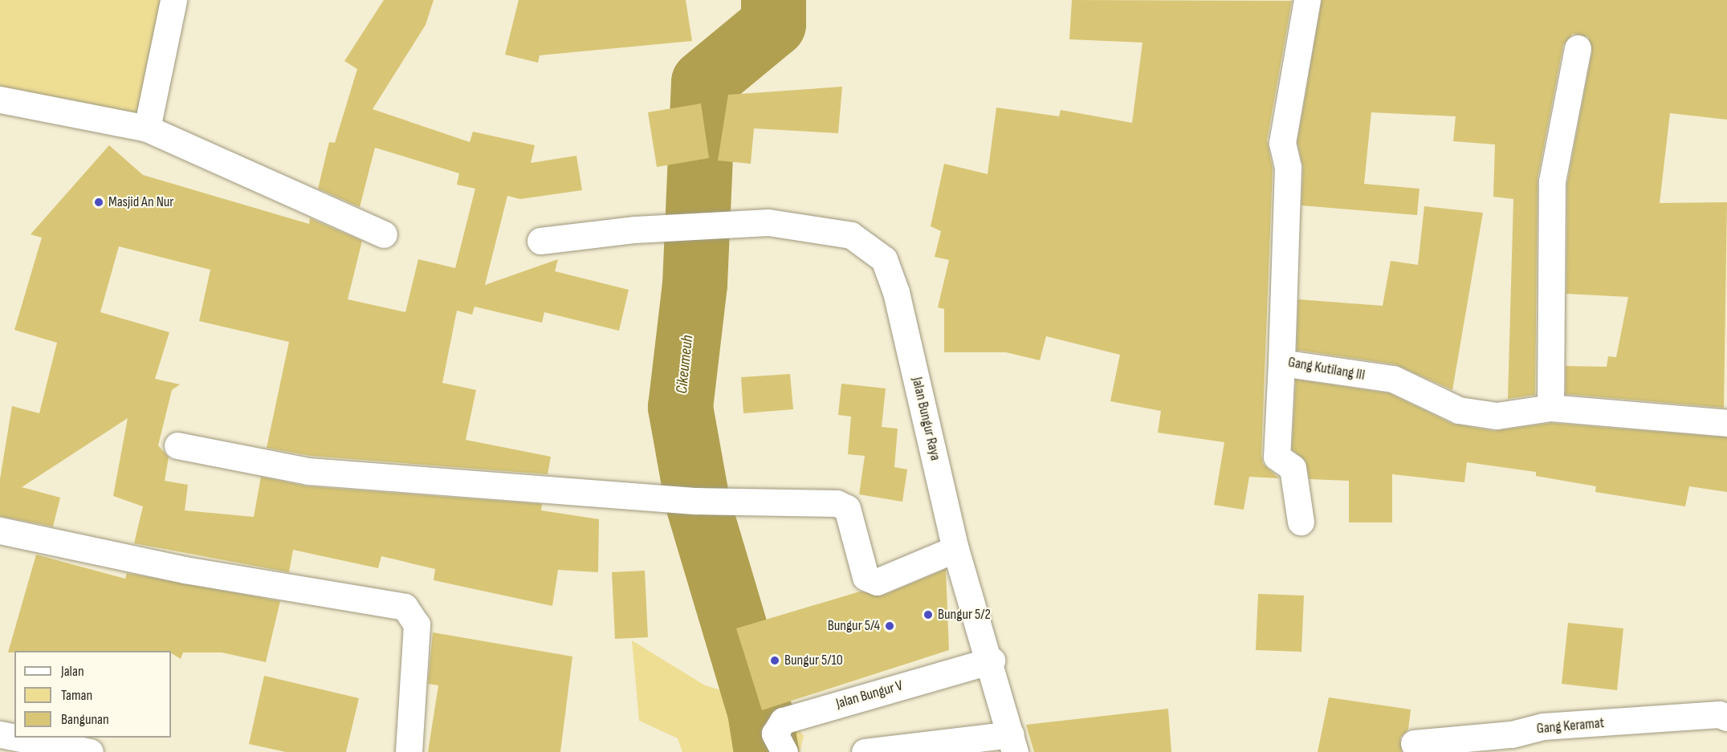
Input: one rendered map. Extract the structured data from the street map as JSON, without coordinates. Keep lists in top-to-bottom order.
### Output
{
  "streets": {
    "street": [
      "Gang Kutilang III",
      "Jalan Bungur Raya",
      "Jalan Bungur V",
      "Gang Keramat"
    ]
  },
  "crossings": [
    ["Jalan Bungur Raya", "Jalan Bungur V"]
  ],
  "water": ["Cikeumeuh"],
  "places": [
    "Masjid An Nur",
    "Bungur 5/2",
    "Bungur 5/4",
    "Bungur 5/10"
  ],
  "legend": ["Jalan", "Taman", "Bangunan"]
}
